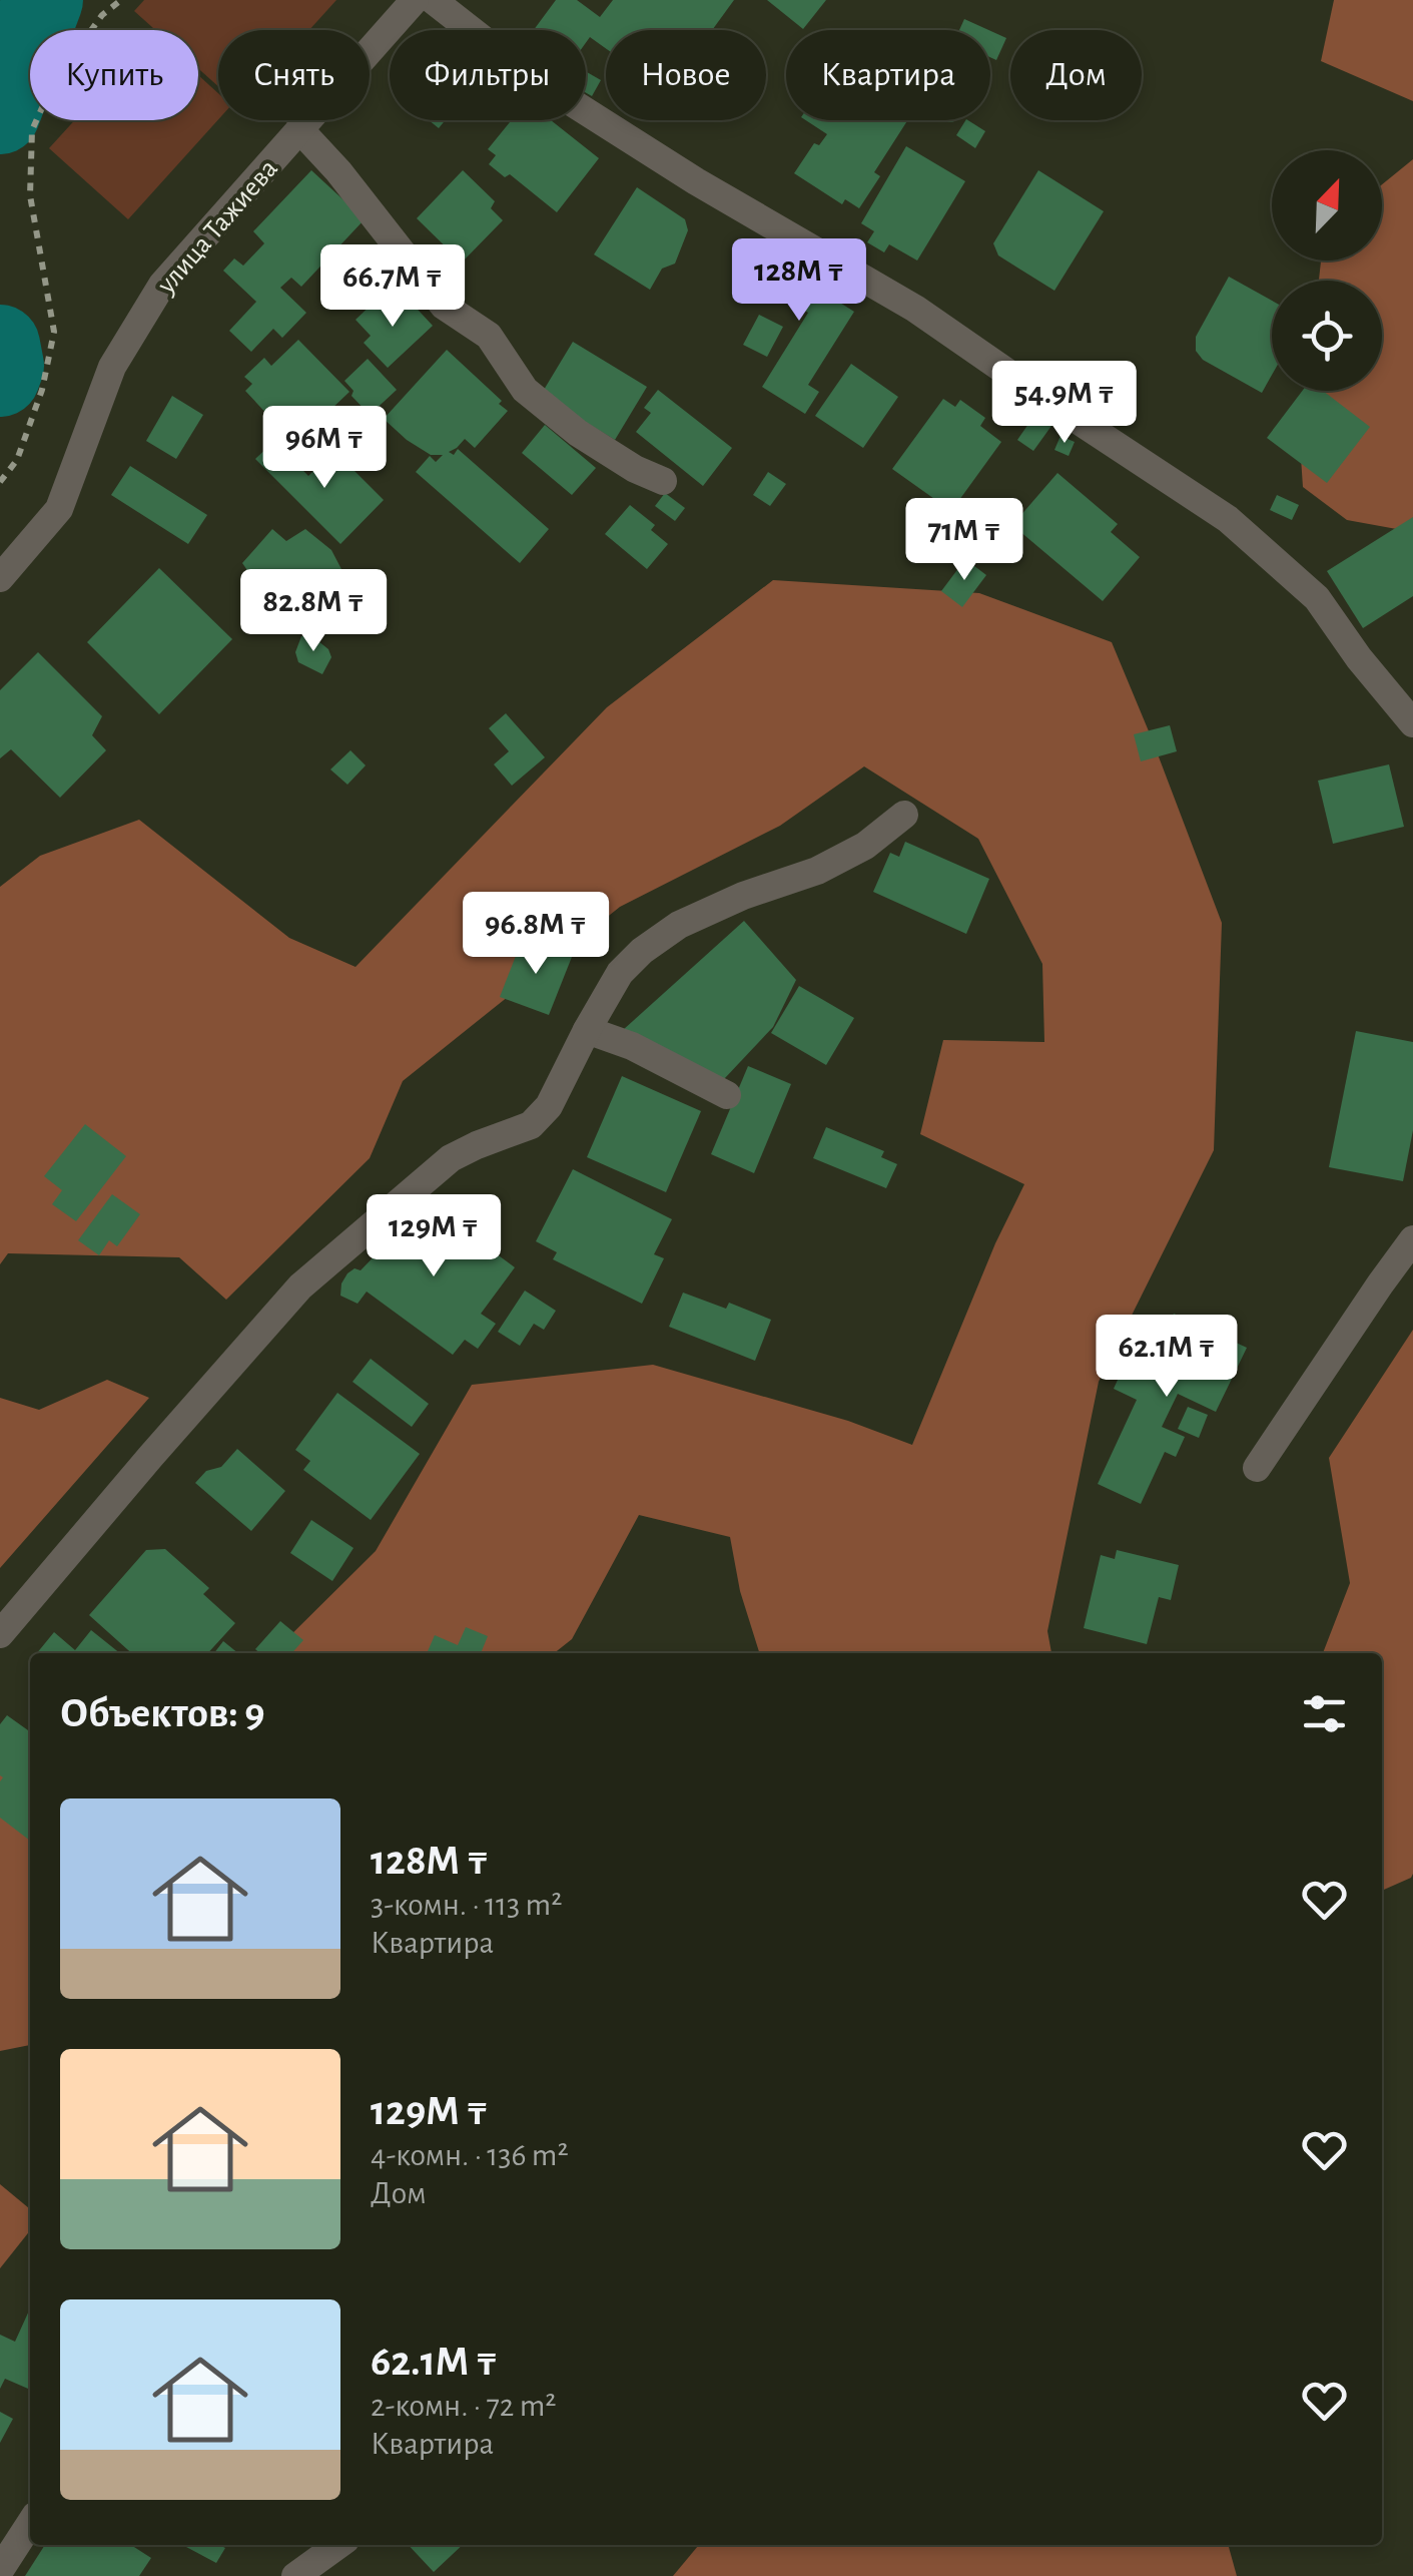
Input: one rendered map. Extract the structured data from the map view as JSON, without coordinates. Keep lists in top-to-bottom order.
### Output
{
  "streets": {
    "street": ["улица Тажиева"]
  },
  "north": "top right",
  "page": {
    "chip": [
      "Купить",
      "Снять",
      "Фильтры",
      "Новое",
      "Квартира",
      "Дом"
    ],
    "price": [
      "128M ₸",
      "66.7M ₸",
      "54.9M ₸",
      "96M ₸",
      "71M ₸",
      "82.8M ₸",
      "96.8M ₸",
      "129M ₸",
      "62.1M ₸"
    ],
    "heading": "Объектов: 9",
    "list": [
      {
        "name": "128M ₸",
        "note": "3-комн. · 113 m² · Квартира"
      },
      {
        "name": "129M ₸",
        "note": "4-комн. · 136 m² · Дом"
      },
      {
        "name": "62.1M ₸",
        "note": "2-комн. · 72 m² · Квартира"
      }
    ]
  }
}
